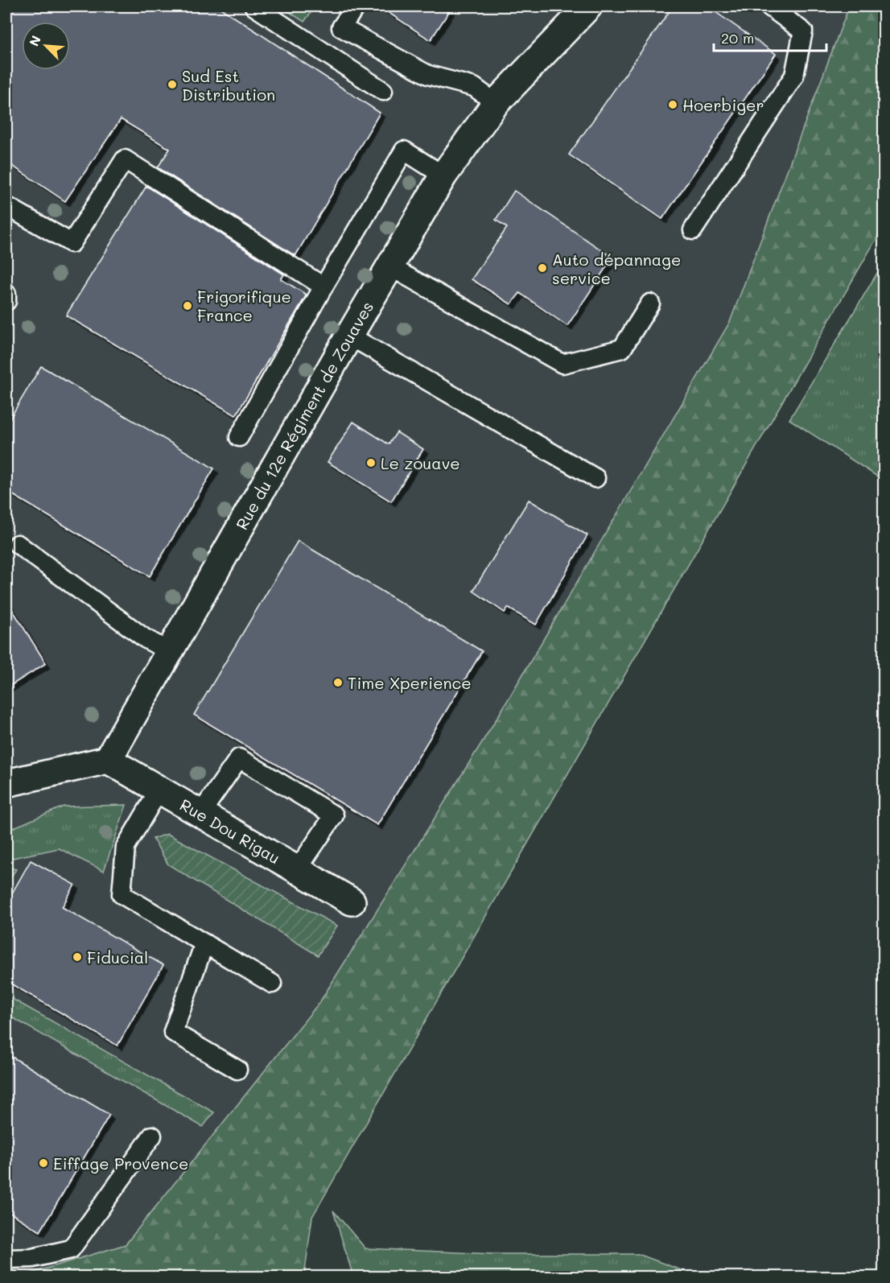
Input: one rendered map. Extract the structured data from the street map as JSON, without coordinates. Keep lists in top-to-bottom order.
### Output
{
  "streets": {
    "street": ["Rue du 12e Régiment de Zouaves", "Rue Dou Rigau"]
  },
  "crossings": [
    ["Rue du 12e Régiment de Zouaves", "Rue Dou Rigau"]
  ],
  "places": [
    "Sud Est Distribution",
    "Hoerbiger",
    "Auto dépannage service",
    "Frigorifique France",
    "Le zouave",
    "Time Xperience",
    "Fiducial",
    "Eiffage Provence"
  ],
  "scale_bar": "20 m",
  "north": "top left"
}
